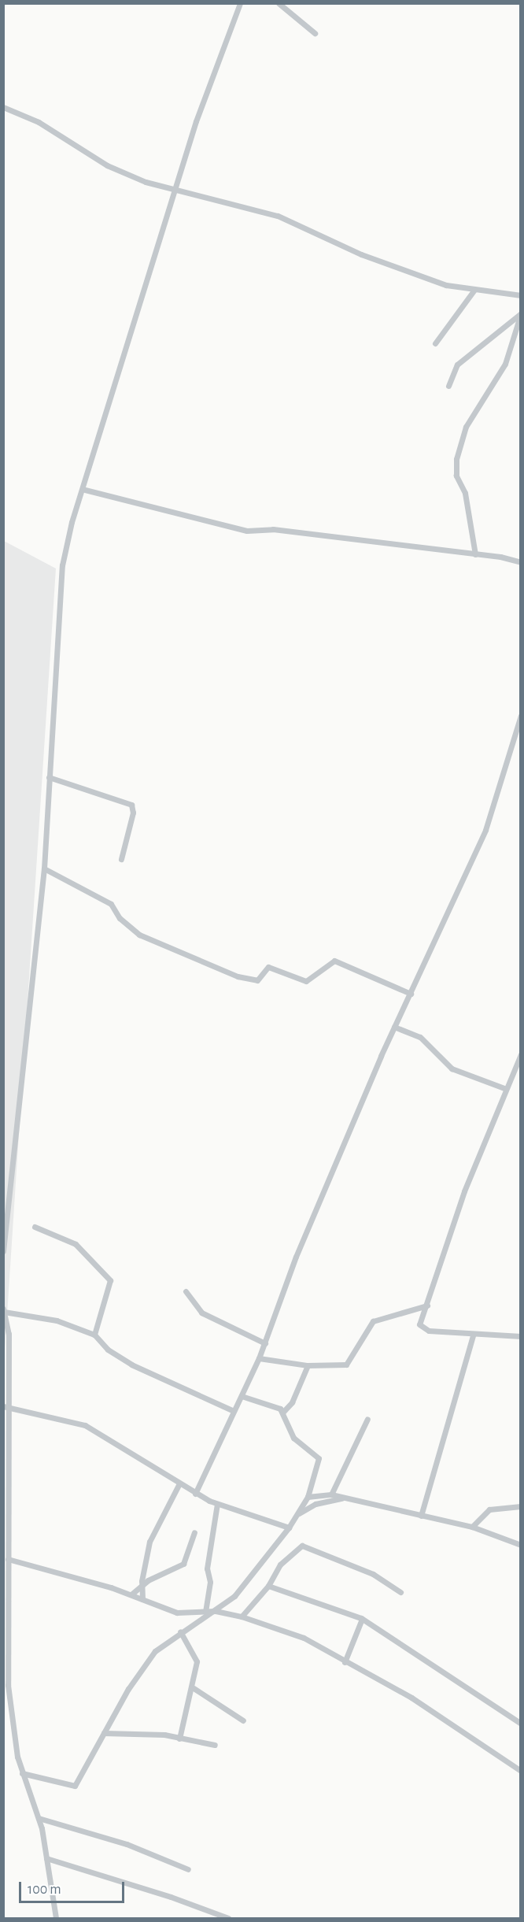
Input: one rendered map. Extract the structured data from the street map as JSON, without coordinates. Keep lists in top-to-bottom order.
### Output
{
  "scale_bar": "100 m"
}
